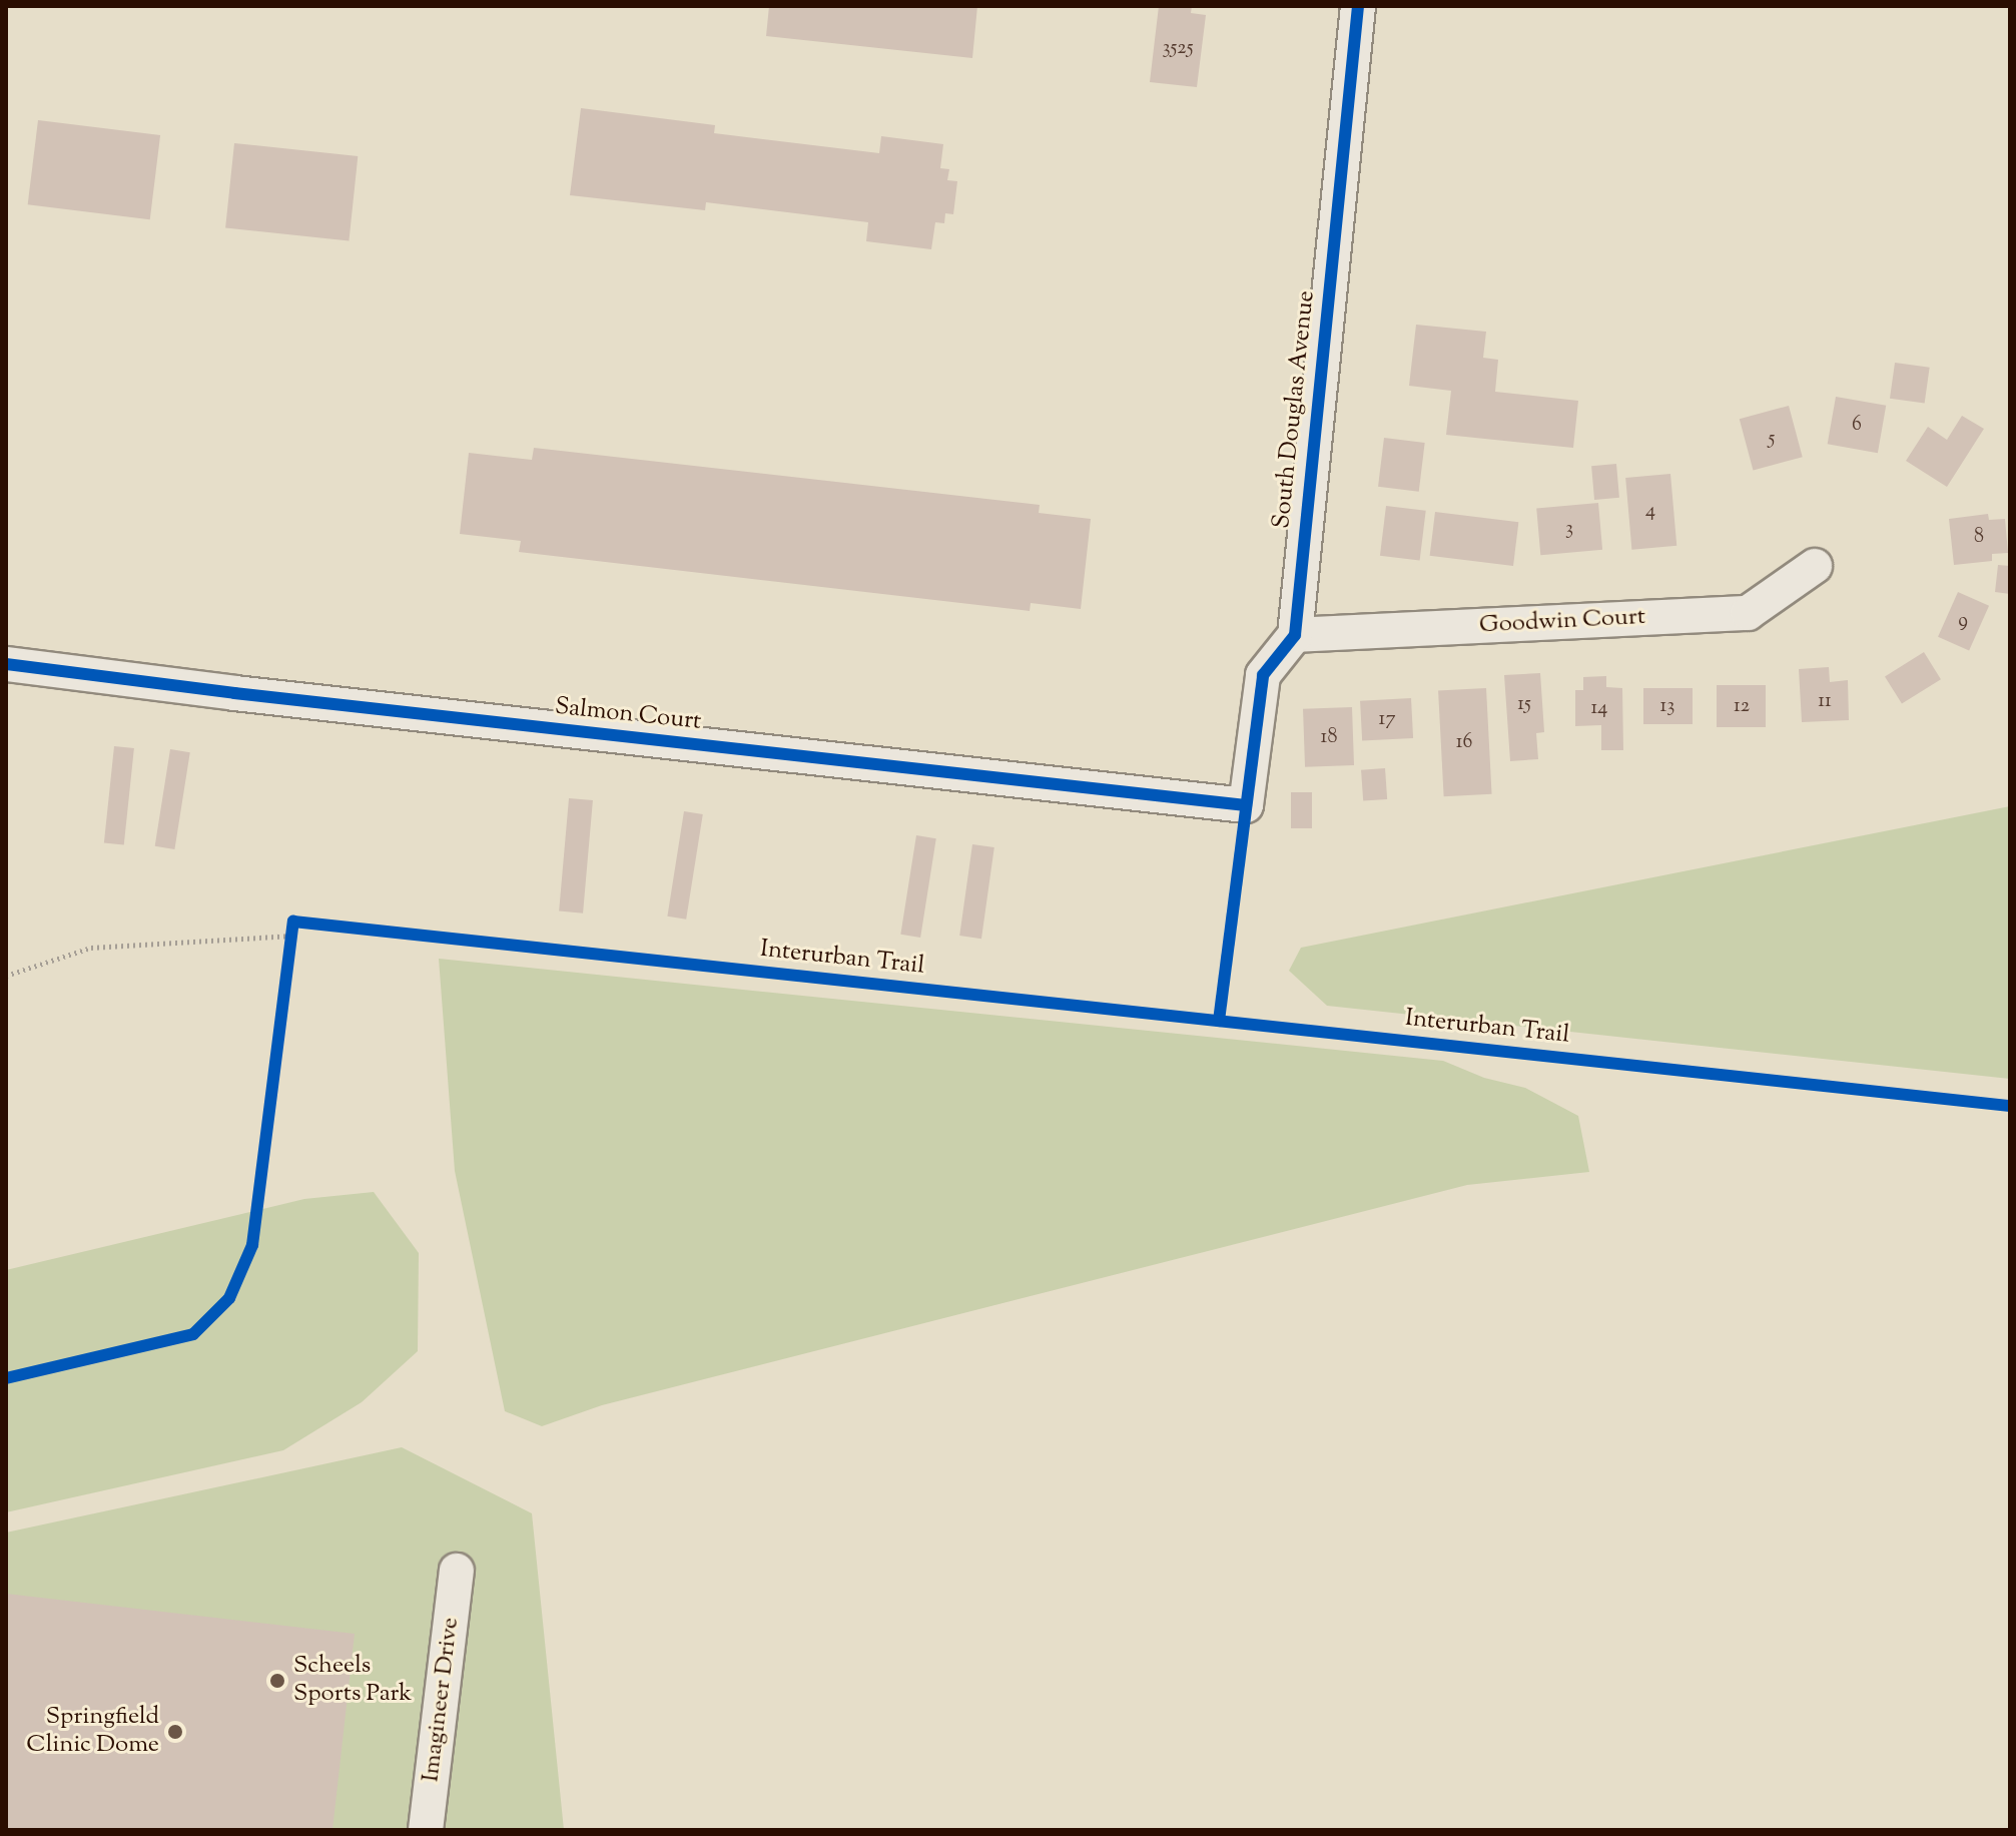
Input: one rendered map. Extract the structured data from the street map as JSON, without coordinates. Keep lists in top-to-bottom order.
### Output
{
  "streets": {
    "street": [
      "South Douglas Avenue",
      "Goodwin Court",
      "Salmon Court",
      "Imagineer Drive"
    ],
    "cycle path": ["Interurban Trail"]
  },
  "crossings": [
    ["South Douglas Avenue", "Goodwin Court"],
    ["South Douglas Avenue", "Salmon Court"],
    ["Goodwin Court", "Salmon Court"]
  ],
  "places": ["Scheels Sports Park", "Springfield Clinic Dome"],
  "house_numbers": [
    "3525",
    "6",
    "5",
    "4",
    "3",
    "8",
    "9",
    "11",
    "15",
    "13",
    "12",
    "14",
    "17",
    "18",
    "16"
  ]
}
